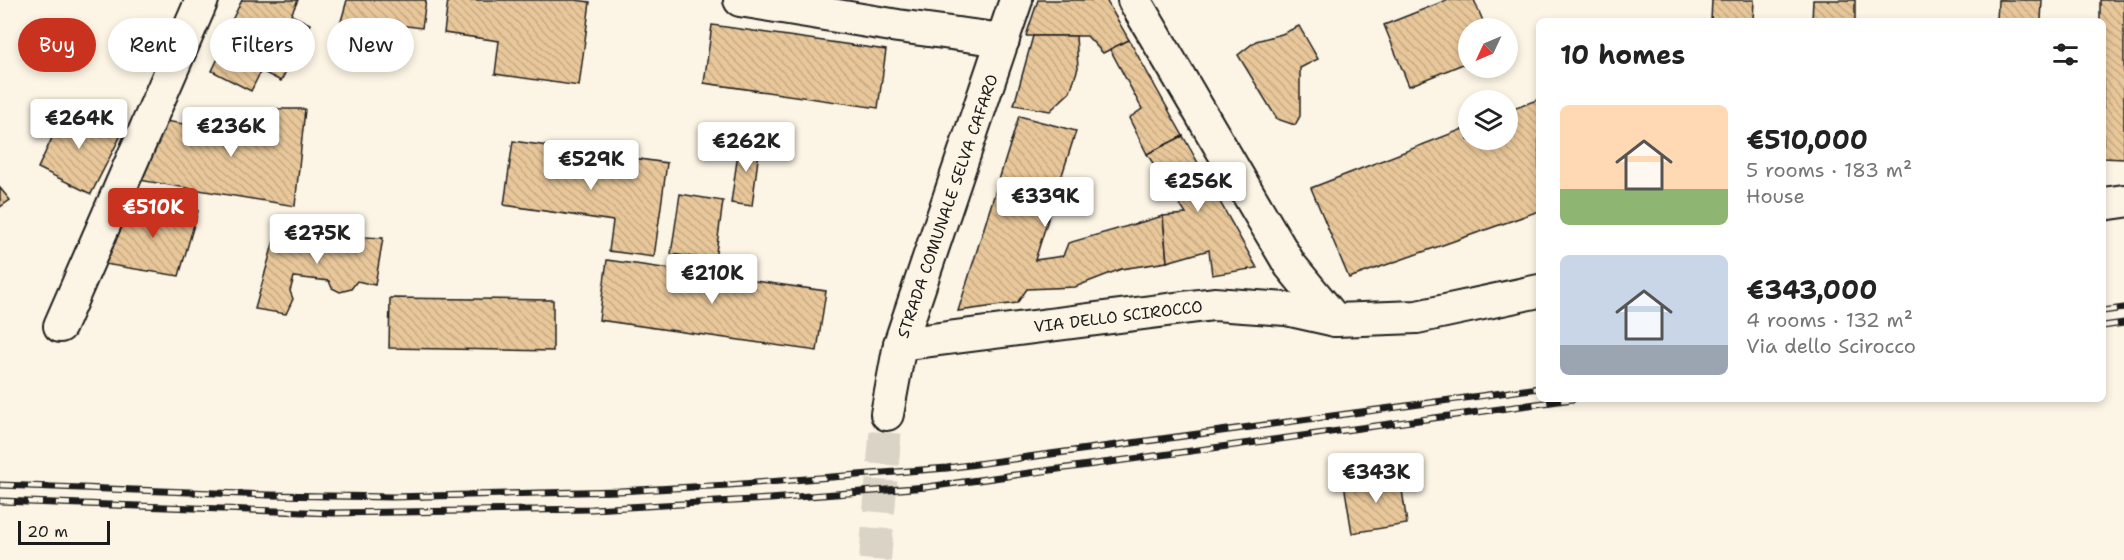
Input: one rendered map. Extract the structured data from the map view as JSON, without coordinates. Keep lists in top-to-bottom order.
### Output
{
  "streets": {
    "street": ["STRADA COMUNALE SELVA CAFARO", "VIA DELLO SCIROCCO"]
  },
  "crossings": [
    ["STRADA COMUNALE SELVA CAFARO", "VIA DELLO SCIROCCO"]
  ],
  "scale_bar": "20 m",
  "north": "bottom left",
  "page": {
    "chip": [
      "Buy",
      "Rent",
      "Filters",
      "New"
    ],
    "heading": "10 homes",
    "list": [
      {
        "name": "€510,000",
        "note": "5 rooms · 183 m² · House"
      },
      {
        "name": "€343,000",
        "note": "4 rooms · 132 m² · Via dello Scirocco"
      }
    ],
    "price": [
      "€264K",
      "€236K",
      "€262K",
      "€529K",
      "€256K",
      "€339K",
      "€510K",
      "€275K",
      "€210K",
      "€343K"
    ],
    "scale": "20 m"
  }
}
